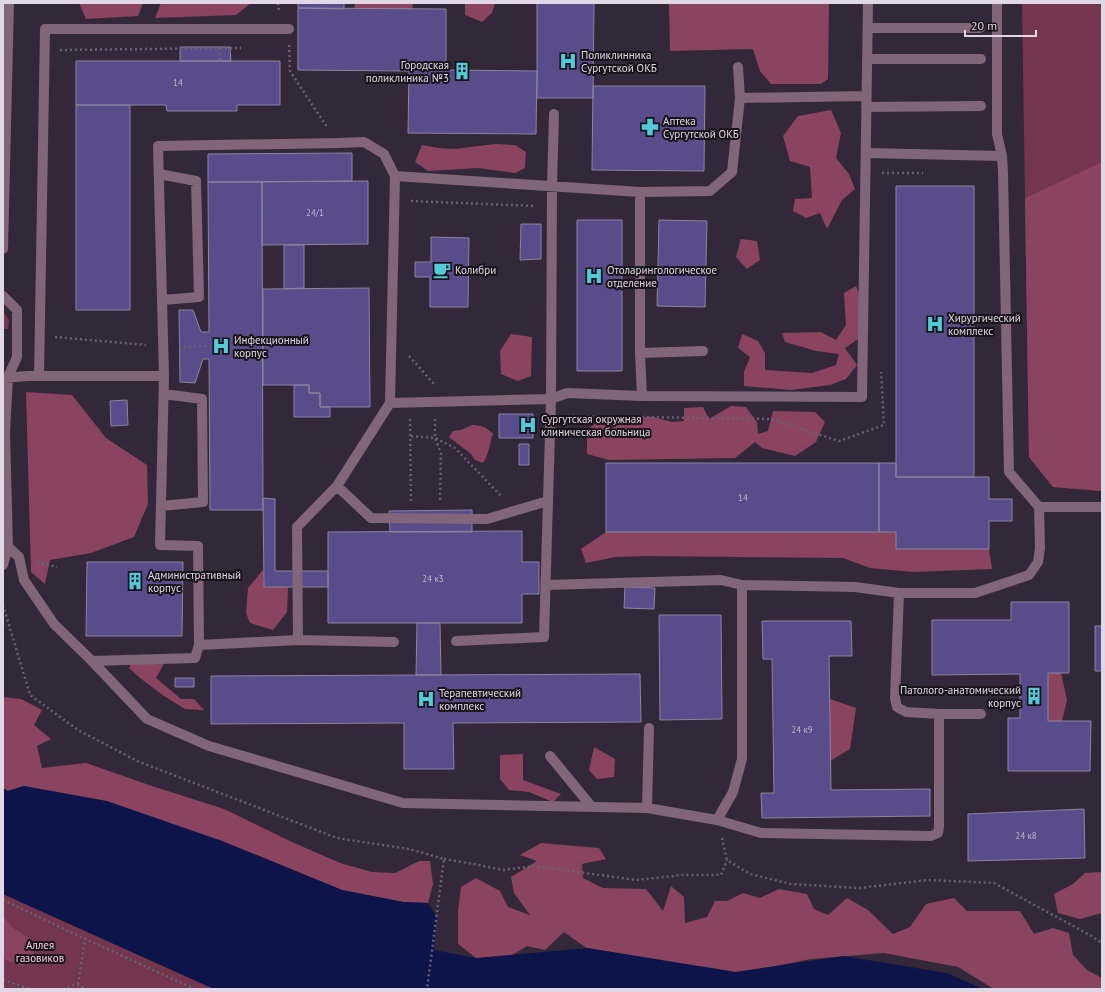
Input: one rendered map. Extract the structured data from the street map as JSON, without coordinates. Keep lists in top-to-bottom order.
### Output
{
  "parks": ["Аллея газовиков"],
  "places": {
    "hospital": [
      "Поликлинника Сургутской ОКБ",
      "Отоларингологическое отделение",
      "Хирургический комплекс",
      "Инфекционный корпус",
      "Сургутская окружная клиническая больница",
      "Терапевтический комплекс"
    ],
    "building": ["Городская поликлиника №3", "Административный корпус", "Патолого-анатомический корпус"],
    "pharmacy": ["Аптека Сургутской ОКБ"],
    "cafe": ["Колибри"]
  },
  "house_numbers": [
    "14",
    "24/1",
    "14",
    "24 к3",
    "24 к9",
    "24 к8"
  ],
  "scale_bar": "20 m"
}
